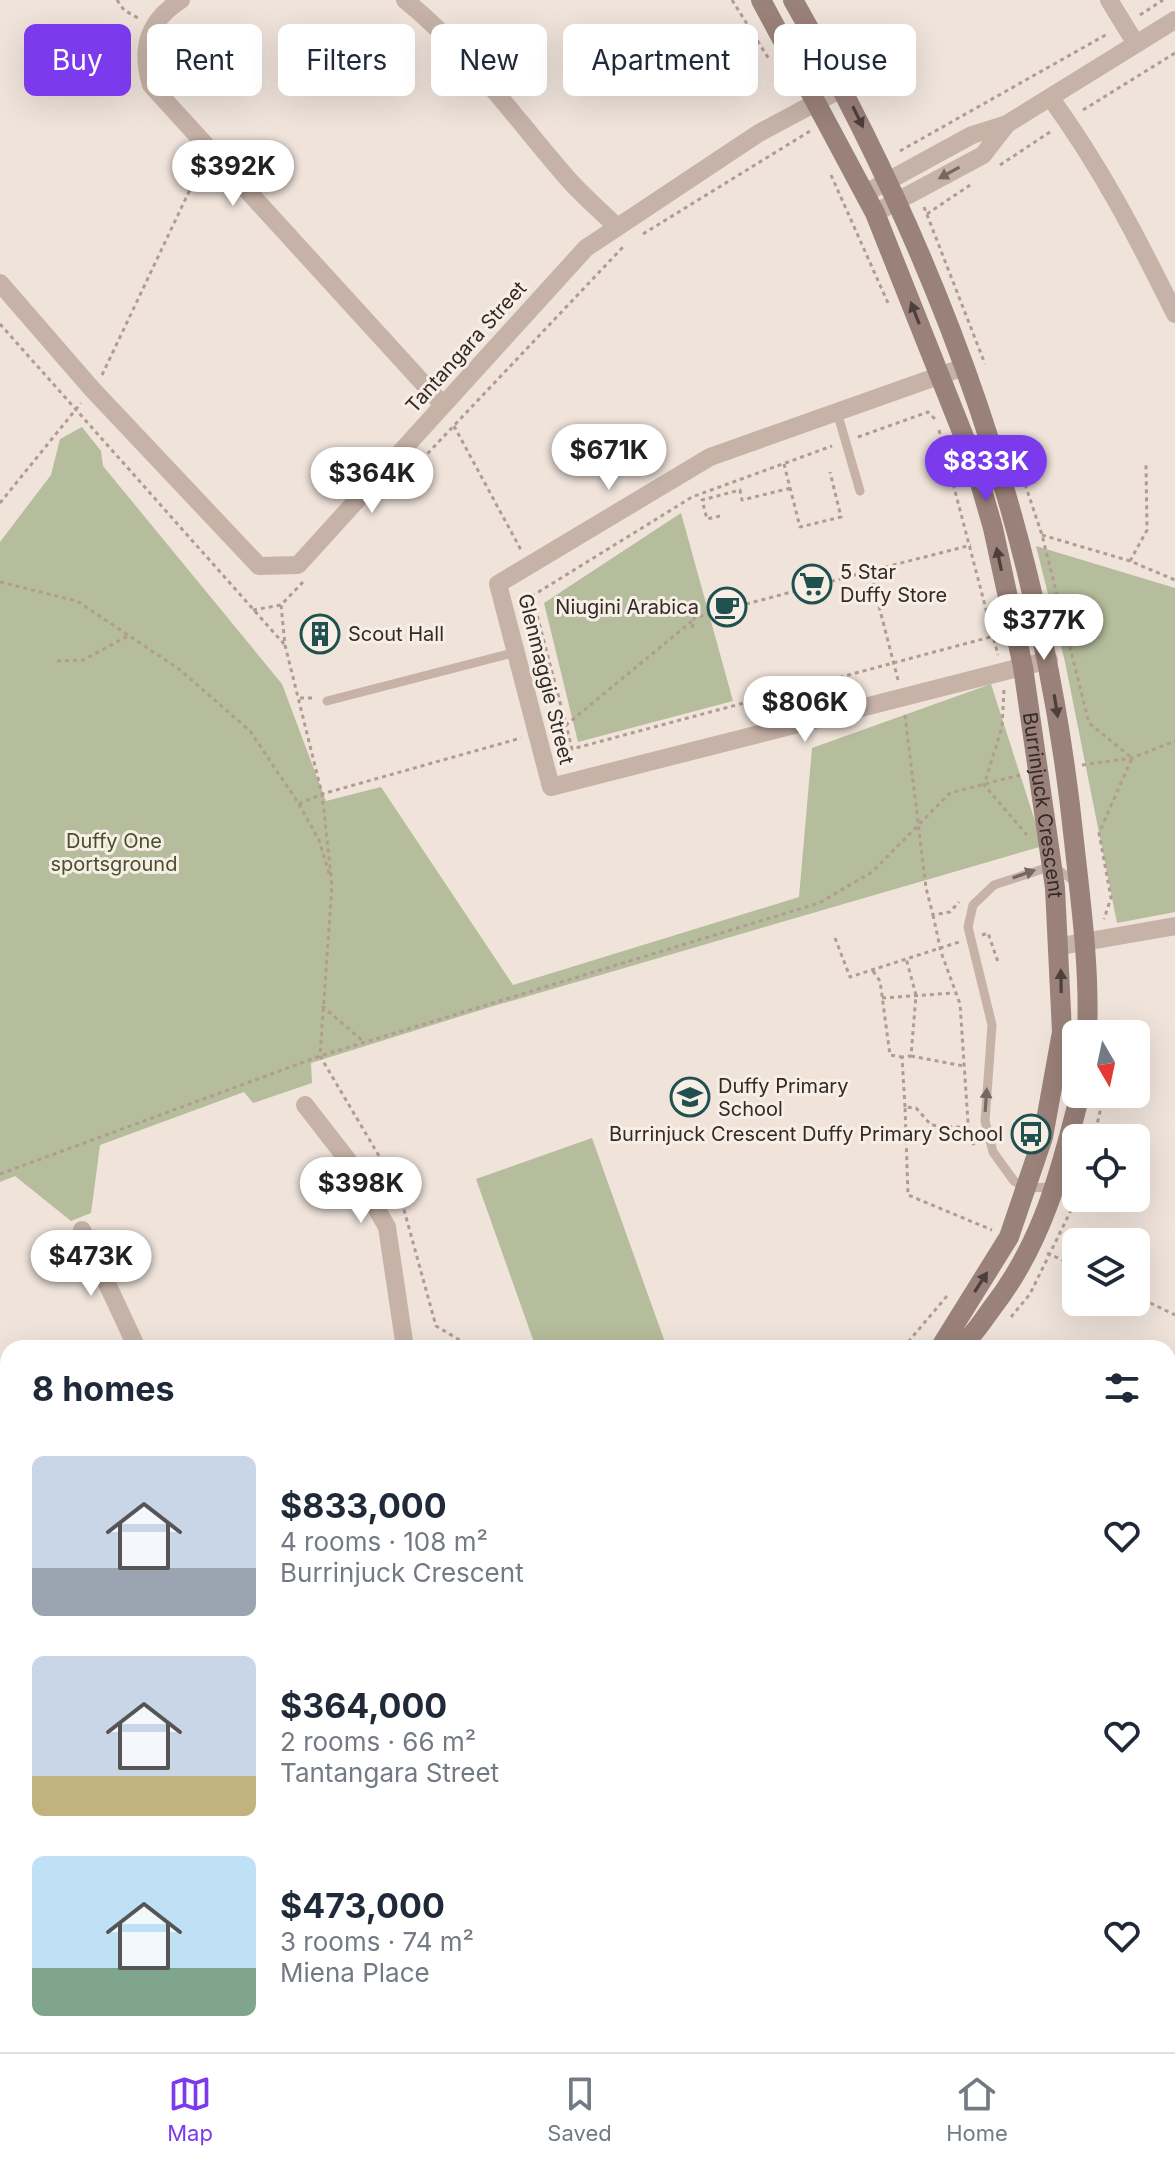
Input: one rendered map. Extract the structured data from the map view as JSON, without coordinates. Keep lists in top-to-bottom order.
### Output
{
  "streets": {
    "street": ["Tantangara Street", "Glenmaggie Street", "Burrinjuck Crescent"]
  },
  "crossings": [
    ["Tantangara Street", "Burrinjuck Crescent"],
    ["Glenmaggie Street", "Burrinjuck Crescent"]
  ],
  "parks": ["Duffy One sportsground"],
  "places": {
    "supermarket": ["5 Star Duffy Store"],
    "cafe": ["Niugini Arabica"],
    "building": ["Scout Hall"],
    "school or university": ["Duffy Primary School"],
    "bus stop": ["Burrinjuck Crescent Duffy Primary School"]
  },
  "north": "bottom",
  "page": {
    "chip": [
      "Buy",
      "Rent",
      "Filters",
      "New",
      "Apartment",
      "House"
    ],
    "price": [
      "$392K",
      "$671K",
      "$833K",
      "$364K",
      "$377K",
      "$806K",
      "$398K",
      "$473K"
    ],
    "heading": "8 homes",
    "list": [
      {
        "name": "$833,000",
        "note": "4 rooms · 108 m² · Burrinjuck Crescent"
      },
      {
        "name": "$364,000",
        "note": "2 rooms · 66 m² · Tantangara Street"
      },
      {
        "name": "$473,000",
        "note": "3 rooms · 74 m² · Miena Place"
      }
    ],
    "tabs": ["Map", "Saved", "Home"]
  }
}
